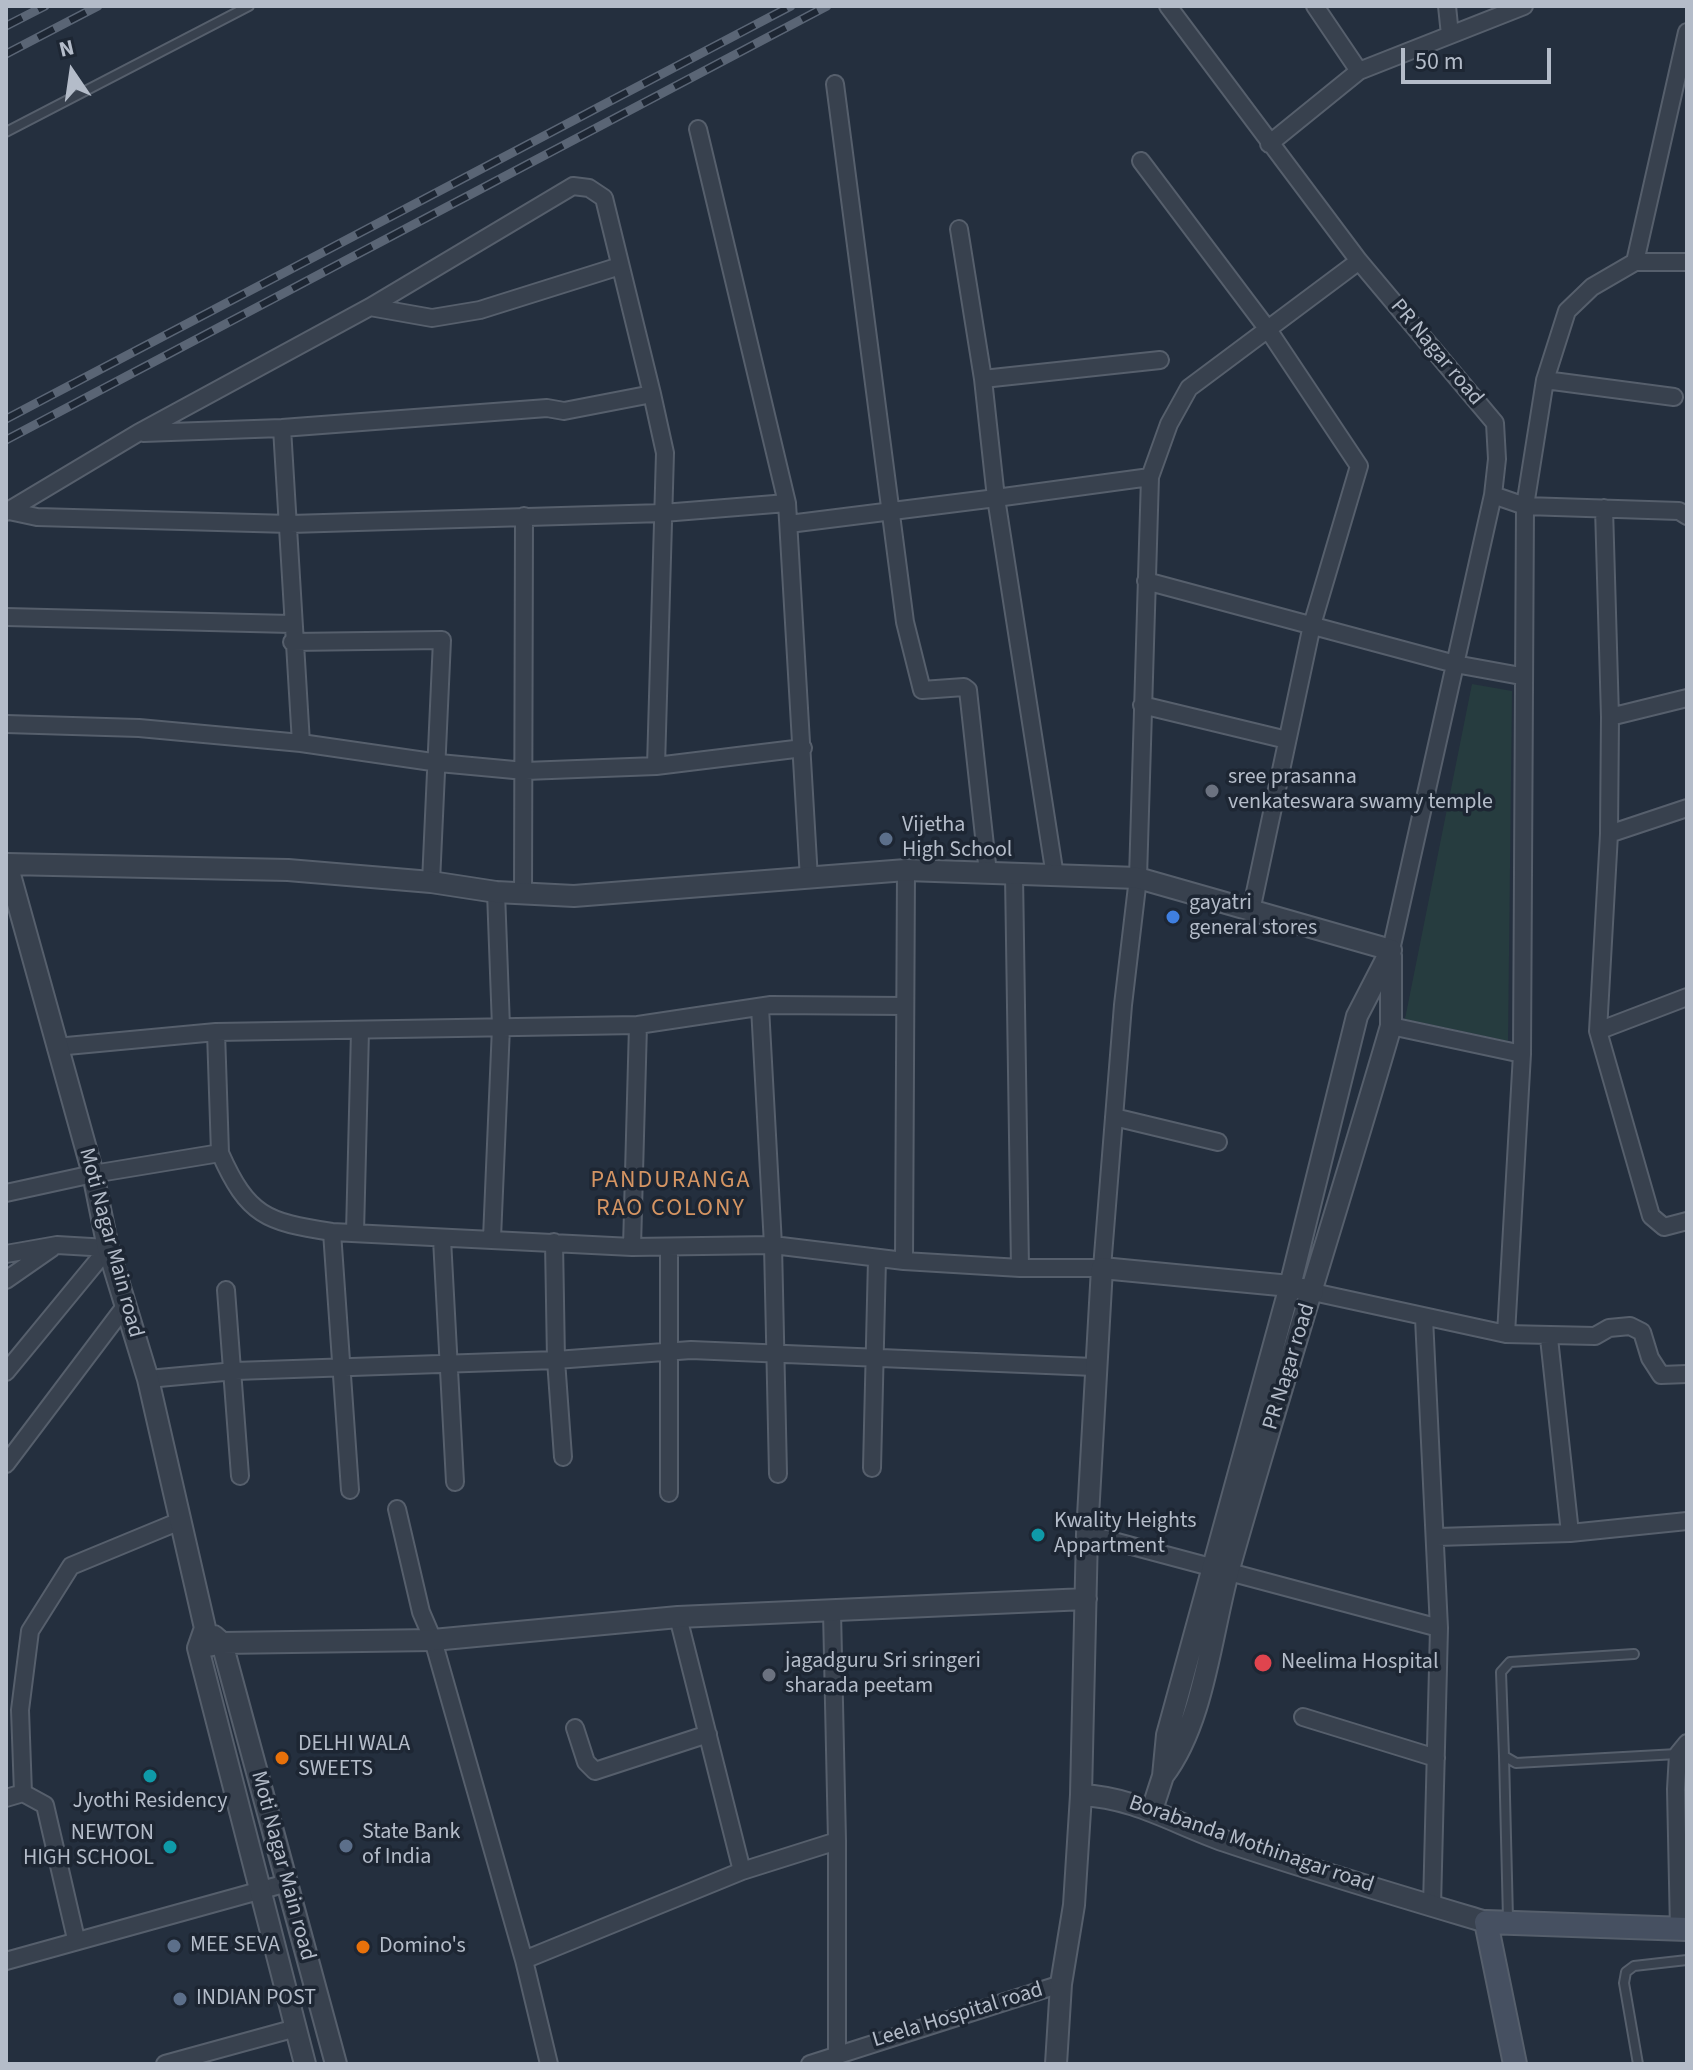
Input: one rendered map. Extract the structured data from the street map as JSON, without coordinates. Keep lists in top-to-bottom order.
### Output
{
  "streets": {
    "main road": ["Borabanda Mothinagar road"],
    "street": ["PR Nagar road", "Moti Nagar Main road", "Leela Hospital road"]
  },
  "crossings": [
    ["PR Nagar road", "Borabanda Mothinagar road"]
  ],
  "districts": ["PANDURANGA RAO COLONY"],
  "places": [
    "sree prasanna venkateswara swamy temple",
    "Vijetha High School",
    "gayatri general stores",
    "Kwality Heights Appartment",
    "Neelima Hospital",
    "jagadguru Sri sringeri sharada peetam",
    "DELHI WALA SWEETS",
    "Jyothi Residency",
    "State Bank of India",
    "NEWTON HIGH SCHOOL",
    "MEE SEVA",
    "Domino's",
    "INDIAN POST"
  ],
  "scale_bar": "50 m",
  "north": "top"
}
